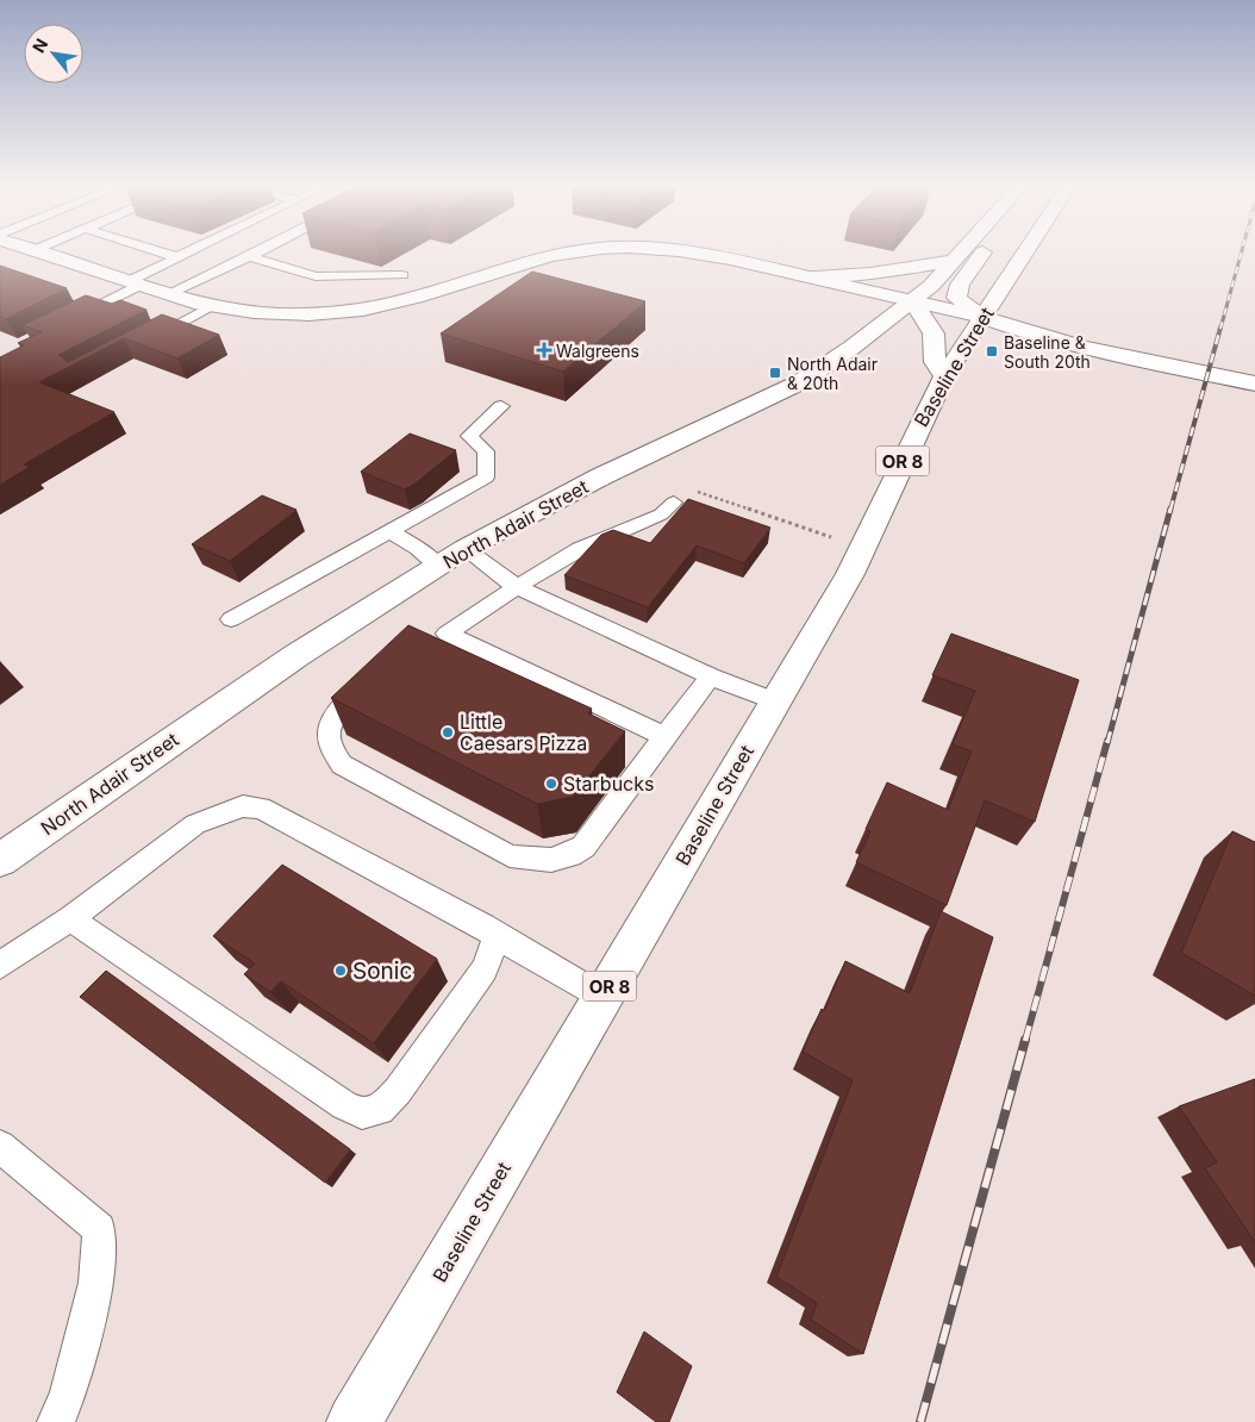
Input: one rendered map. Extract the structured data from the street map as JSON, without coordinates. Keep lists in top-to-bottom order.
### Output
{
  "streets": {
    "main road": ["Baseline Street", "OR 8", "North Adair Street"]
  },
  "places": {
    "health": ["Walgreens"],
    "transit": ["Baseline & South 20th", "North Adair & 20th"],
    "other": ["Little Caesars Pizza", "Starbucks", "Sonic"]
  },
  "north": "top left"
}
